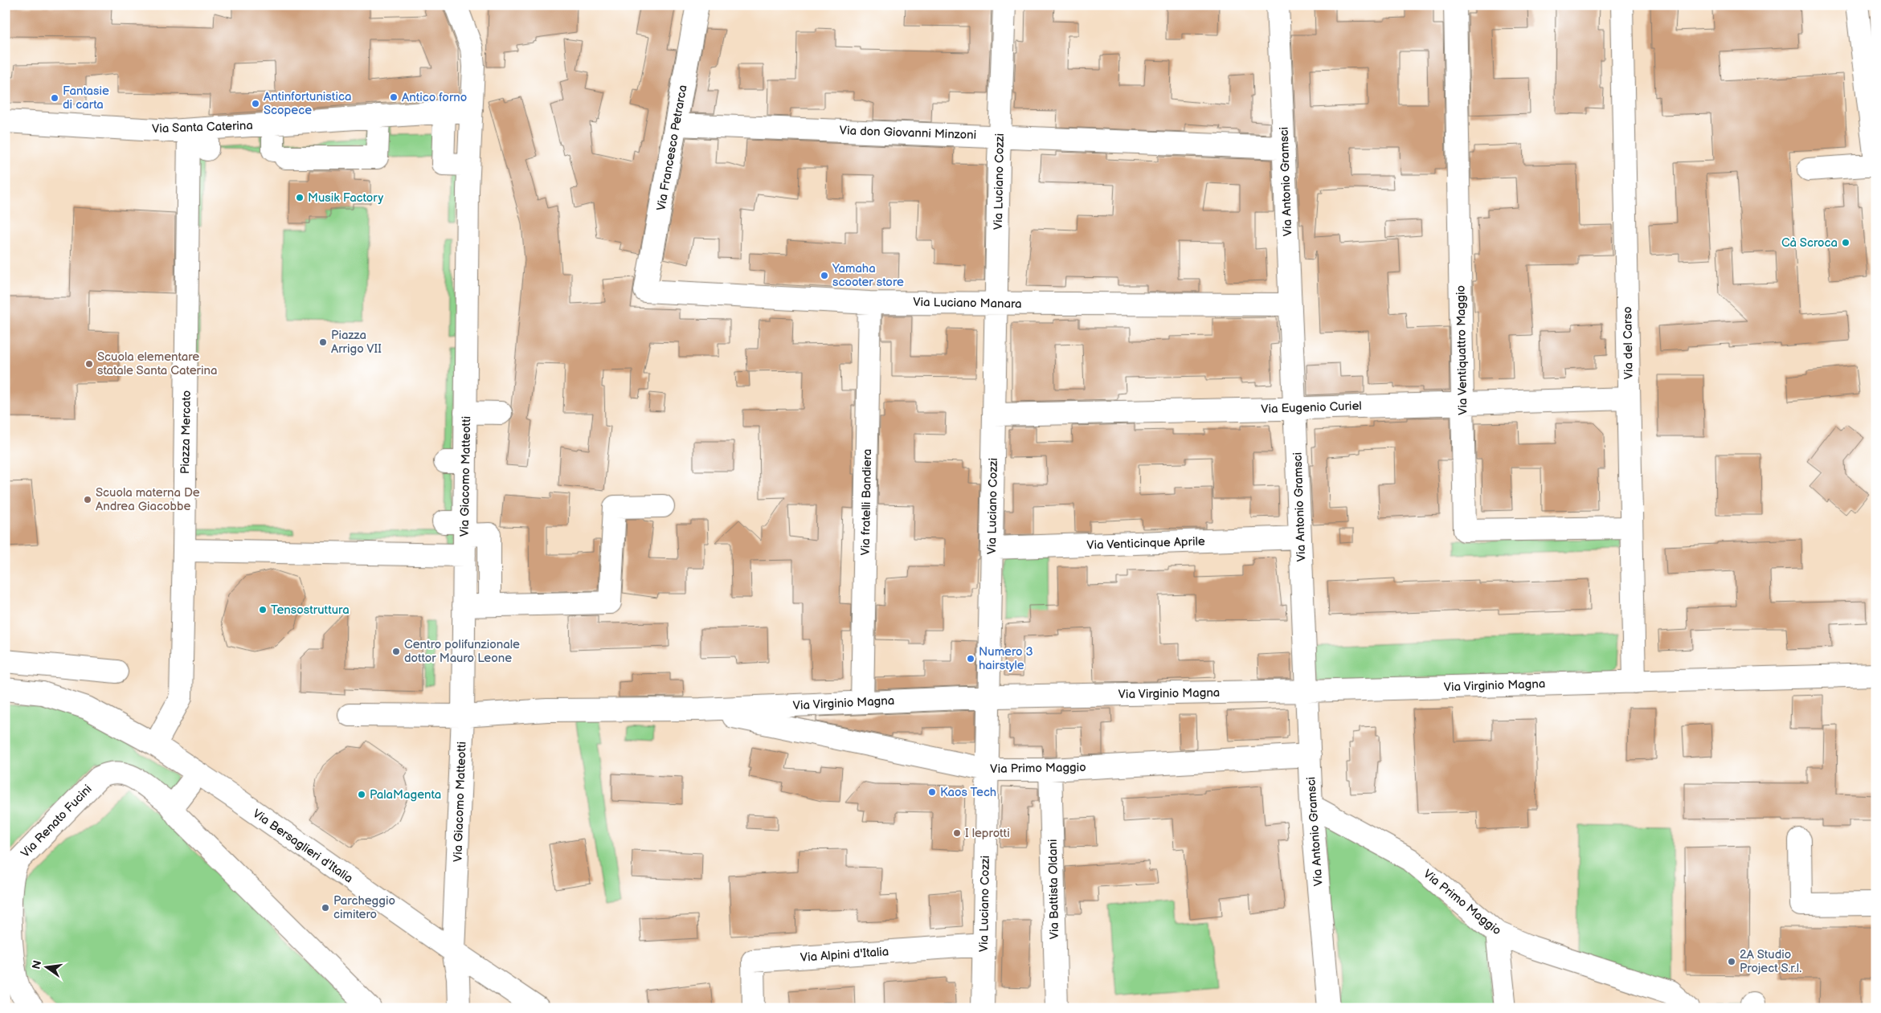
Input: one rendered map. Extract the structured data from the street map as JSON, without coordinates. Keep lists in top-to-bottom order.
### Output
{
  "streets": {
    "street": [
      "Via Santa Caterina",
      "Via don Giovanni Minzoni",
      "Via Francesco Petrarca",
      "Via Luciano Cozzi",
      "Via Antonio Gramsci",
      "Via Luciano Manara",
      "Via del Carso",
      "Via Ventiquattro Maggio",
      "Via Eugenio Curiel",
      "Piazza Mercato",
      "Via Giacomo Matteotti",
      "Via fratelli Bandiera",
      "Via Venticinque Aprile",
      "Via Virginio Magna",
      "Via Primo Maggio",
      "Via Renato Fucini",
      "Via Bersaglieri d'Italia",
      "Via Battista Oldani",
      "Via Alpini d'Italia"
    ]
  },
  "crossings": [
    ["Via Santa Caterina", "Piazza Mercato"],
    ["Via Santa Caterina", "Via Giacomo Matteotti"],
    ["Via don Giovanni Minzoni", "Via Francesco Petrarca"],
    ["Via don Giovanni Minzoni", "Via Luciano Cozzi"],
    ["Via don Giovanni Minzoni", "Via Antonio Gramsci"],
    ["Via Francesco Petrarca", "Via Luciano Manara"],
    ["Via Luciano Cozzi", "Via Luciano Manara"],
    ["Via Luciano Cozzi", "Via Eugenio Curiel"],
    ["Via Luciano Cozzi", "Via Venticinque Aprile"],
    ["Via Luciano Cozzi", "Via Virginio Magna"],
    ["Via Luciano Cozzi", "Via Primo Maggio"],
    ["Via Luciano Cozzi", "Via Alpini d'Italia"],
    ["Via Antonio Gramsci", "Via Luciano Manara"],
    ["Via Antonio Gramsci", "Via Eugenio Curiel"],
    ["Via Antonio Gramsci", "Via Venticinque Aprile"],
    ["Via Antonio Gramsci", "Via Virginio Magna"],
    ["Via Antonio Gramsci", "Via Primo Maggio"],
    ["Via Luciano Manara", "Via fratelli Bandiera"],
    ["Via del Carso", "Via Ventiquattro Maggio"],
    ["Via del Carso", "Via Eugenio Curiel"],
    ["Via del Carso", "Via Virginio Magna"],
    ["Via Ventiquattro Maggio", "Via Eugenio Curiel"],
    ["Piazza Mercato", "Via Bersaglieri d'Italia"],
    ["Via Giacomo Matteotti", "Via Virginio Magna"],
    ["Via Giacomo Matteotti", "Via Bersaglieri d'Italia"],
    ["Via fratelli Bandiera", "Via Virginio Magna"],
    ["Via Virginio Magna", "Via Primo Maggio"],
    ["Via Primo Maggio", "Via Battista Oldani"]
  ],
  "places": [
    "Antico forno",
    "Fantasie di carta",
    "Antinfortunistica Scopece",
    "Musik Factory",
    "Cà Scroca",
    "Yamaha scooter store",
    "Piazza Arrigo VII",
    "Scuola elementare statale Santa Caterina",
    "Scuola materna De Andrea Giacobbe",
    "Tensostruttura",
    "Centro polifunzionale dottor Mauro Leone",
    "Numero 3 hairstyle",
    "Kaos Tech",
    "PalaMagenta",
    "I leprotti",
    "Parcheggio cimitero",
    "2A Studio Project S.r.l."
  ],
  "north": "left"
}
